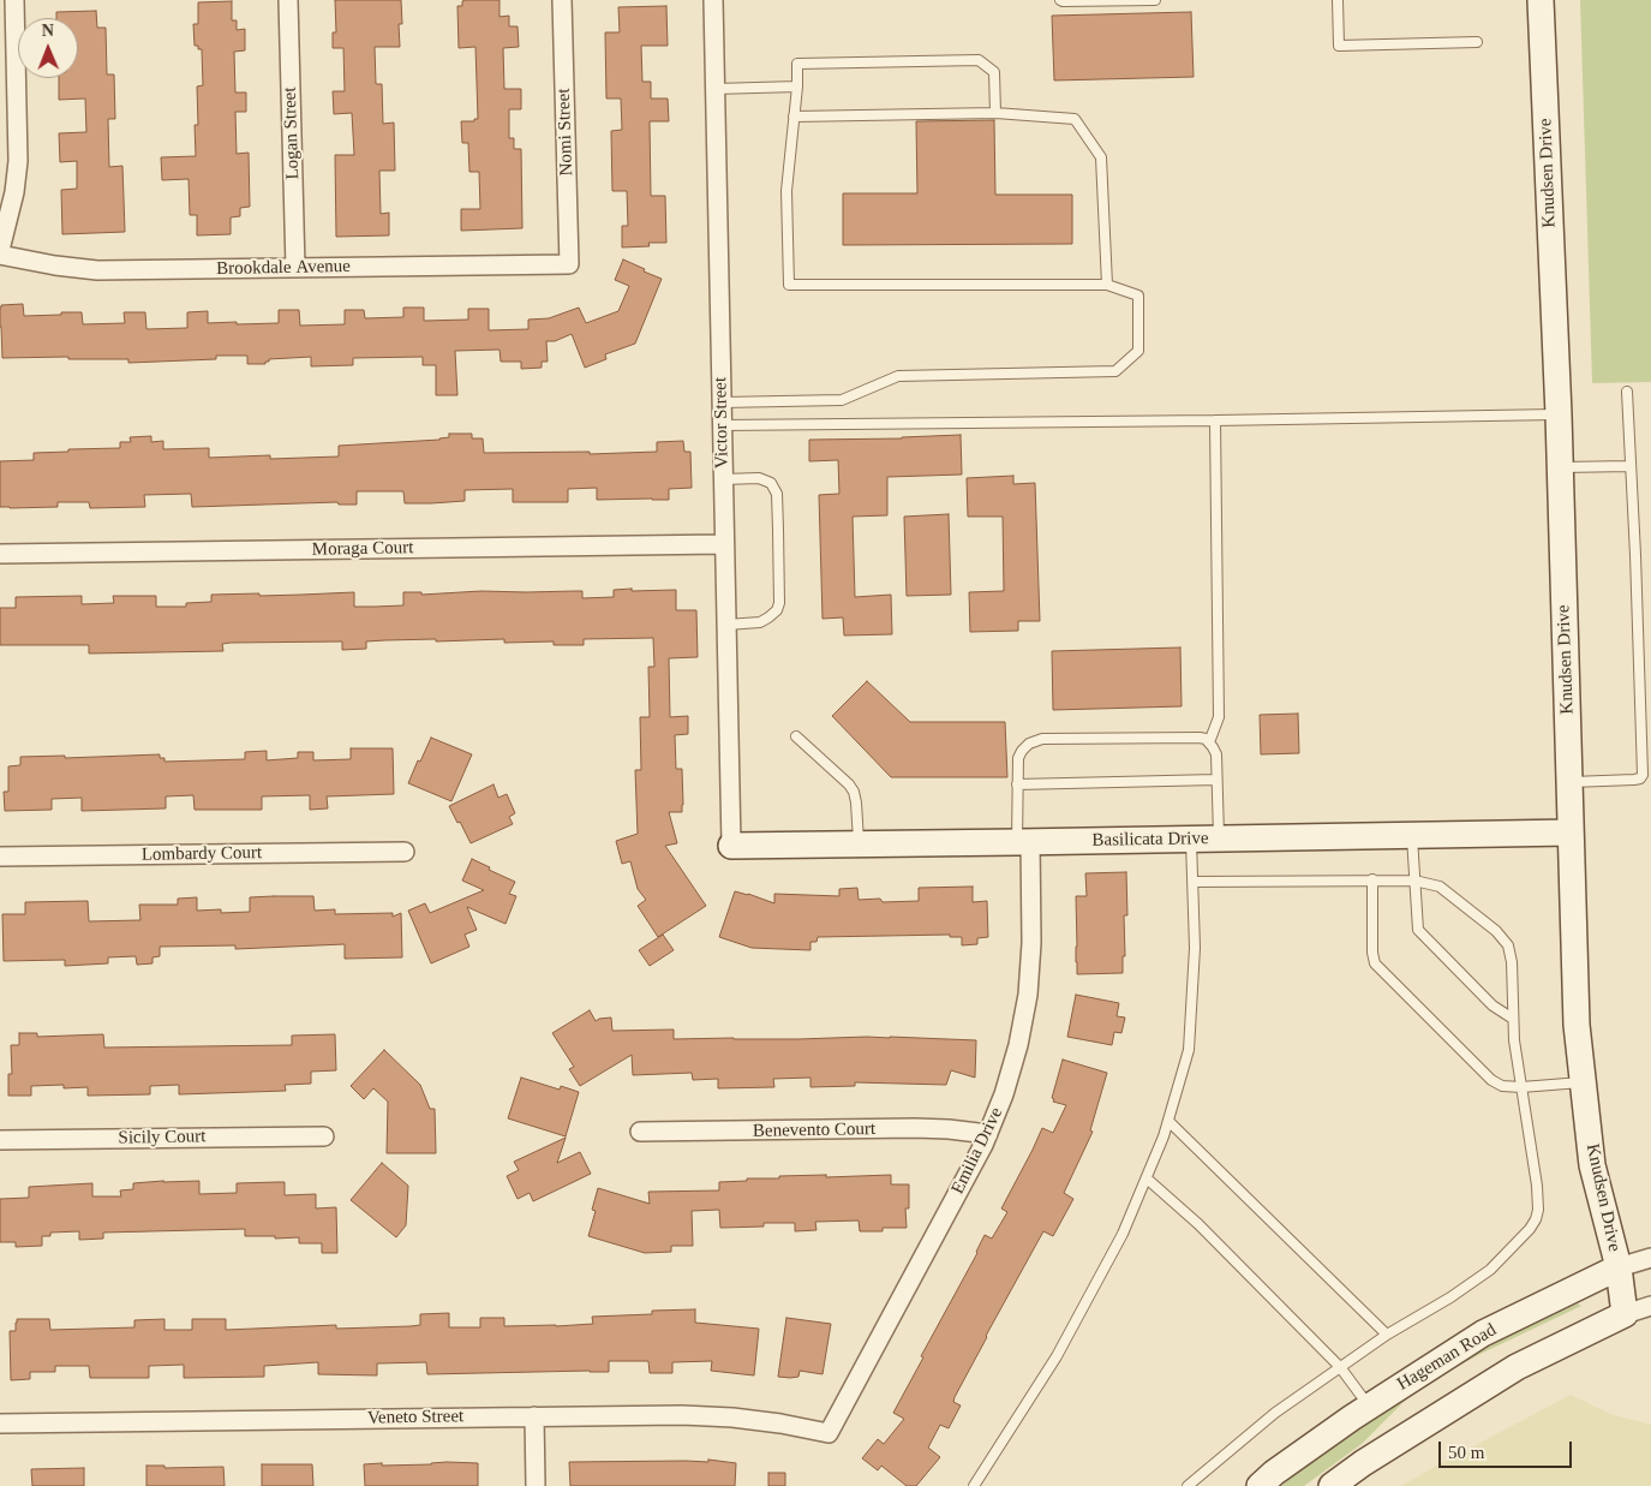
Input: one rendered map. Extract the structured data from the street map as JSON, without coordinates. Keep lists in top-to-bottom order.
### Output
{
  "streets": {
    "main road": ["Knudsen Drive", "Basilicata Drive", "Hageman Road"],
    "street": [
      "Nomi Street",
      "Logan Street",
      "Brookdale Avenue",
      "Victor Street",
      "Moraga Court",
      "Lombardy Court",
      "Benevento Court",
      "Sicily Court",
      "Emilia Drive",
      "Veneto Street"
    ]
  },
  "crossings": [
    ["Nomi Street", "Brookdale Avenue"],
    ["Logan Street", "Brookdale Avenue"],
    ["Knudsen Drive", "Basilicata Drive"],
    ["Knudsen Drive", "Hageman Road"],
    ["Victor Street", "Moraga Court"],
    ["Victor Street", "Basilicata Drive"],
    ["Basilicata Drive", "Emilia Drive"],
    ["Benevento Court", "Emilia Drive"],
    ["Emilia Drive", "Veneto Street"]
  ],
  "scale_bar": "50 m",
  "north": "top"
}
